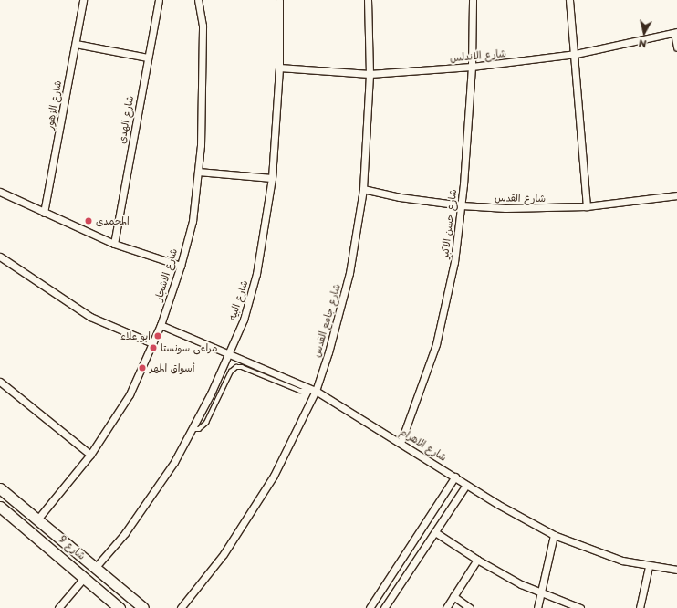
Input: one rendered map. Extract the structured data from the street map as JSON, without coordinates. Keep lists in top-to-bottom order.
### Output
{
  "streets": {
    "main road": ["شارع 9"],
    "street": [
      "شارع الاندلس",
      "شارع الزهور",
      "شارع الهدى",
      "شارع القدس",
      "شارع حسن الاكبر",
      "شارع الاشجار",
      "شارع البيه",
      "شارع جامع القدس",
      "شارع الاهرام"
    ]
  },
  "crossings": [
    ["شارع الاندلس", "شارع حسن الاكبر"],
    ["شارع الاندلس", "شارع البيه"],
    ["شارع الاندلس", "شارع جامع القدس"],
    ["شارع القدس", "شارع حسن الاكبر"],
    ["شارع القدس", "شارع جامع القدس"],
    ["شارع حسن الاكبر", "شارع الاهرام"],
    ["شارع الاشجار", "شارع الاهرام"],
    ["شارع الاشجار", "شارع 9"],
    ["شارع البيه", "شارع الاهرام"],
    ["شارع البيه", "شارع 9"],
    ["شارع جامع القدس", "شارع الاهرام"]
  ],
  "places": [
    "المحمدى",
    "ابو علاء",
    "مراعى سونستا",
    "أسواق المهر"
  ],
  "north": "bottom"
}
